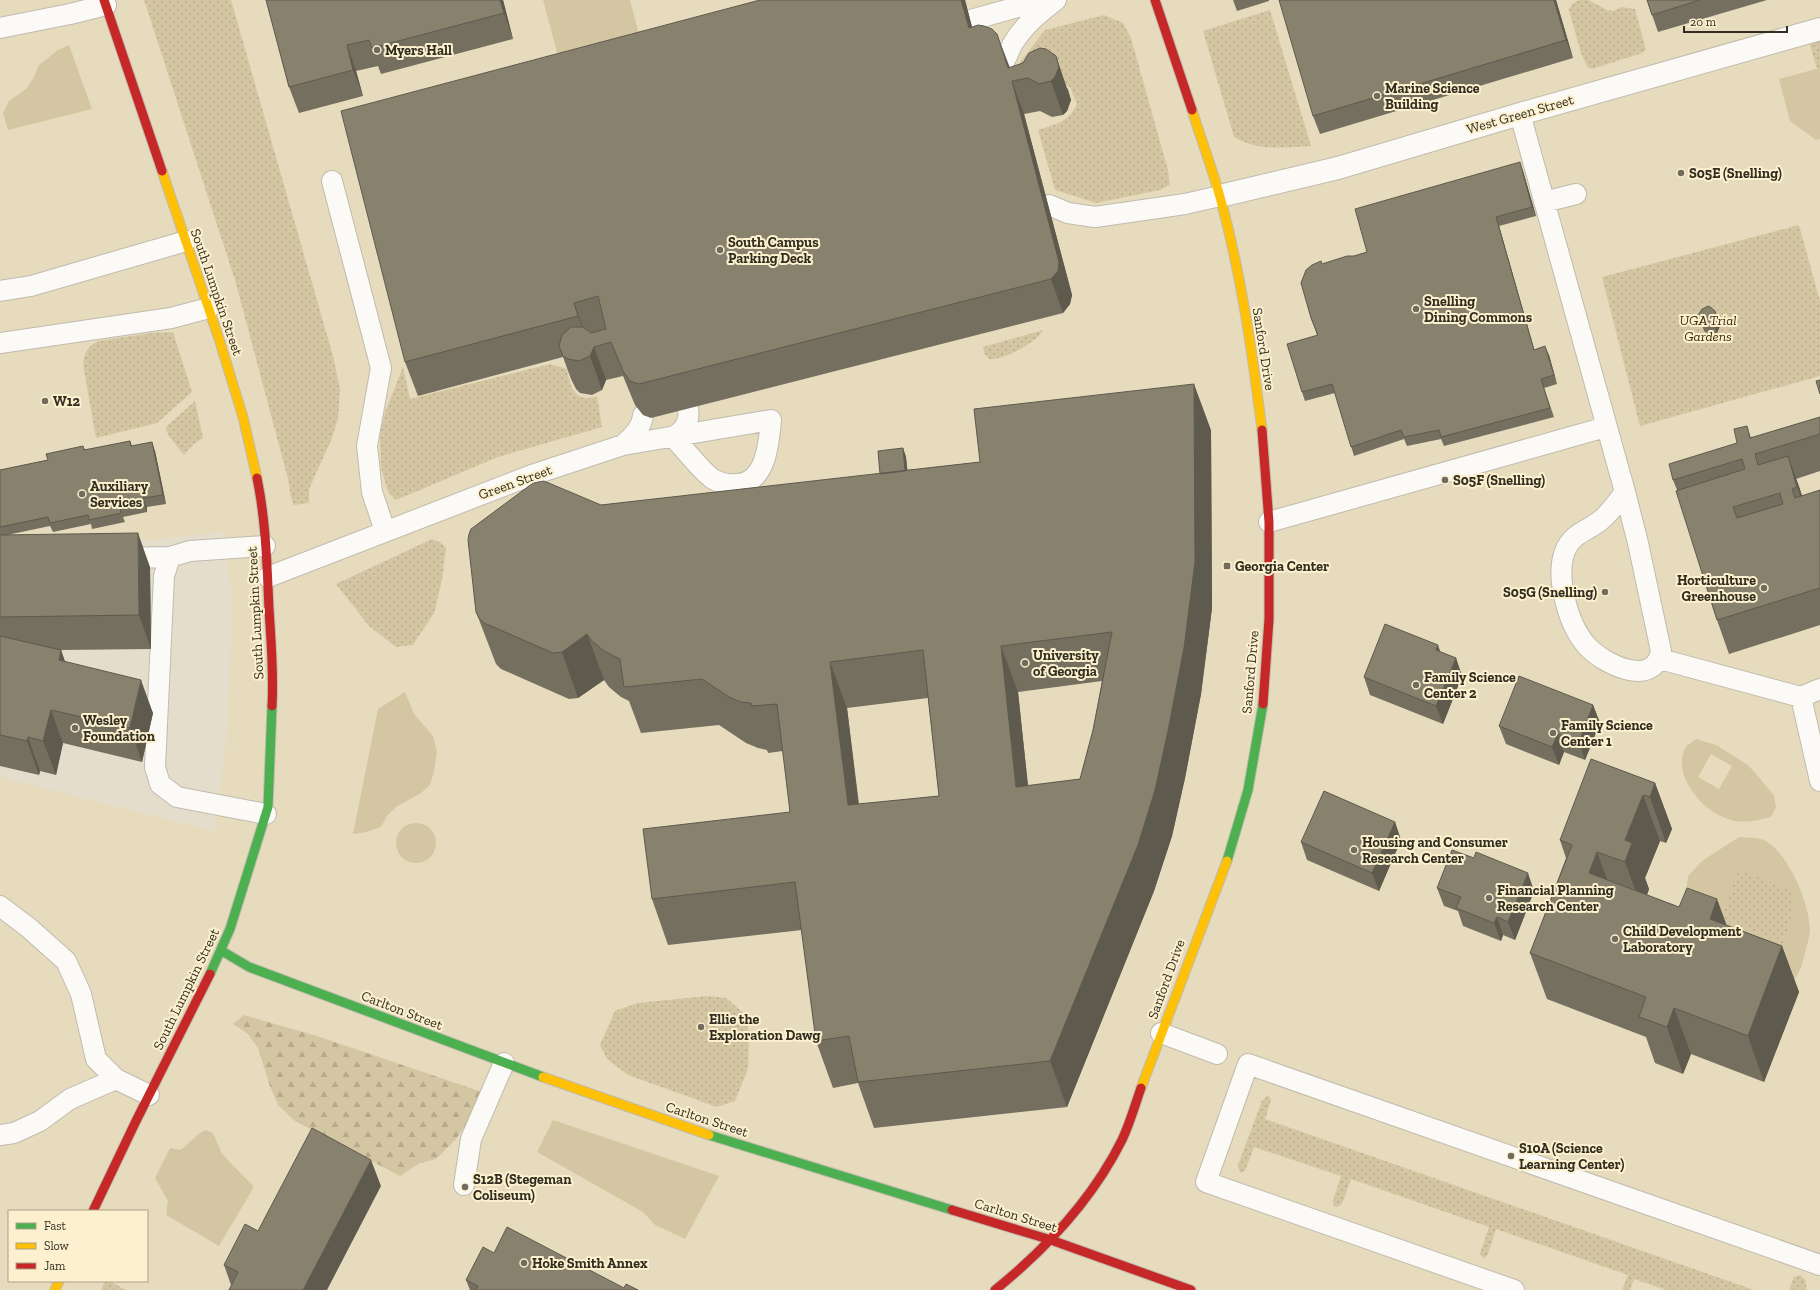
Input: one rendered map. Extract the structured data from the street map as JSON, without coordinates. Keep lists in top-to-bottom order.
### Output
{
  "streets": {
    "street": [
      "West Green Street",
      "South Lumpkin Street",
      "Sanford Drive",
      "Carlton Street"
    ],
    "lane": ["Green Street"]
  },
  "crossings": [
    ["West Green Street", "Sanford Drive"],
    ["South Lumpkin Street", "Green Street"],
    ["South Lumpkin Street", "Carlton Street"],
    ["Sanford Drive", "Carlton Street"]
  ],
  "parks": ["UGA Trial Gardens"],
  "places": {
    "other": [
      "Myers Hall",
      "Marine Science Building",
      "S05E (Snelling)",
      "South Campus Parking Deck",
      "Snelling Dining Commons",
      "W12",
      "S05F (Snelling)",
      "Auxiliary Services",
      "Horticulture Greenhouse",
      "S05G (Snelling)",
      "University of Georgia",
      "Family Science Center 2",
      "Wesley Foundation",
      "Family Science Center 1",
      "Housing and Consumer Research Center",
      "Financial Planning Research Center",
      "Child Development Laboratory",
      "Ellie the Exploration Dawg",
      "S10A (Science Learning Center)",
      "S12B (Stegeman Coliseum)",
      "Hoke Smith Annex"
    ],
    "transit": ["Georgia Center"]
  },
  "legend": ["Fast", "Slow", "Jam"],
  "scale_bar": "20 m"
}
